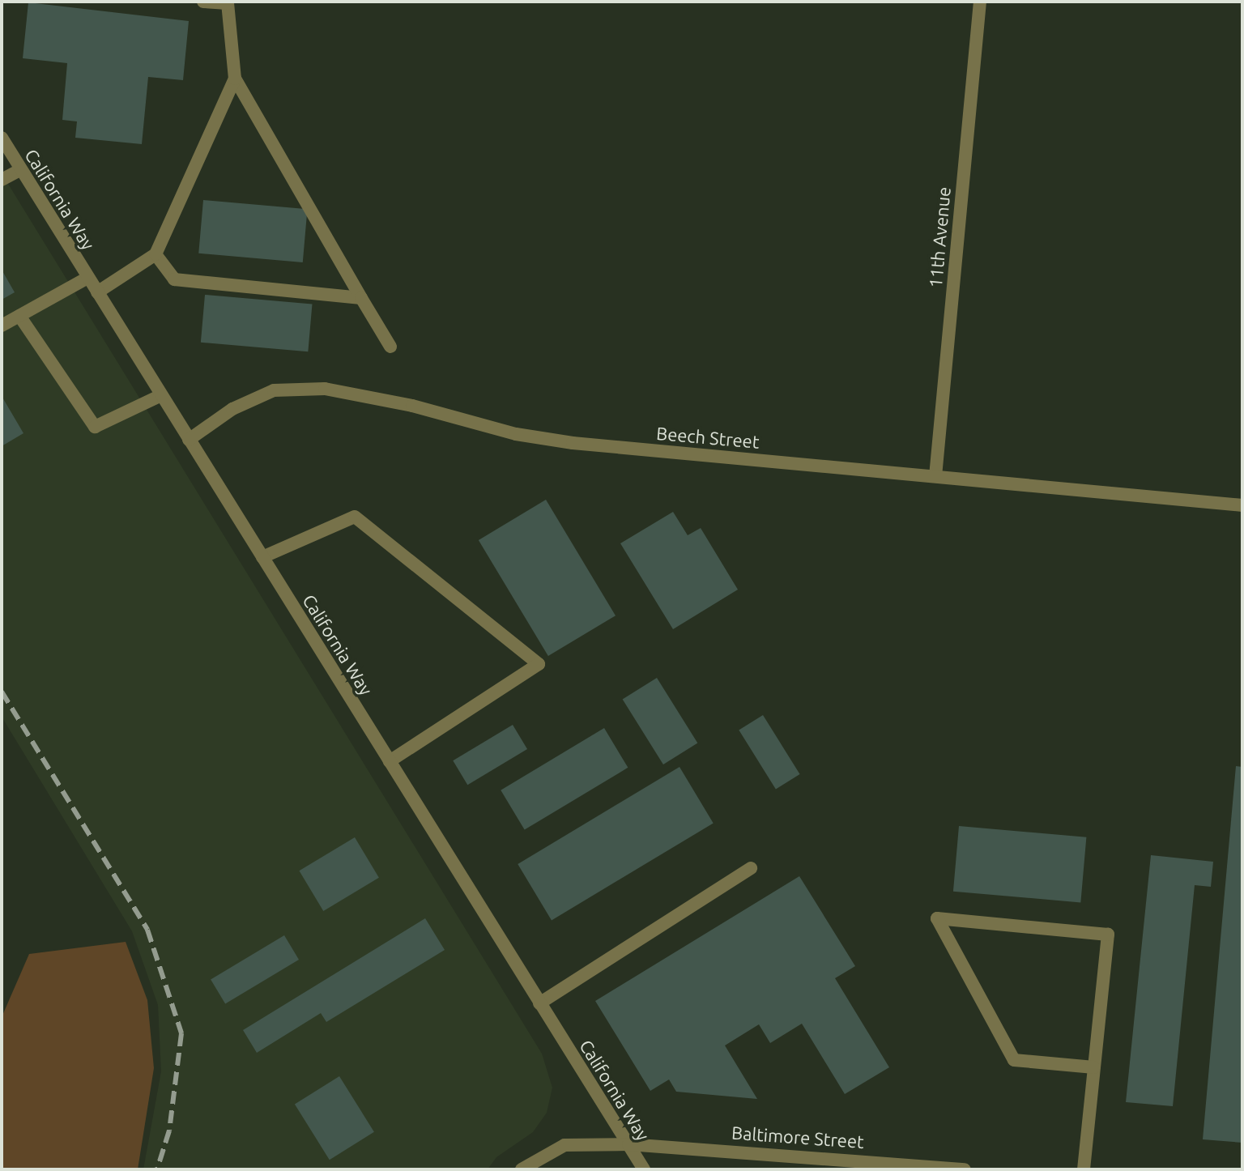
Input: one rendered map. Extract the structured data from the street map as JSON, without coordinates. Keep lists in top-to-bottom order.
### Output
{
  "streets": {
    "street": [
      "California Way",
      "11th Avenue",
      "Beech Street",
      "Baltimore Street"
    ]
  },
  "crossings": [
    ["California Way", "Beech Street"],
    ["California Way", "Baltimore Street"],
    ["11th Avenue", "Beech Street"]
  ]
}
